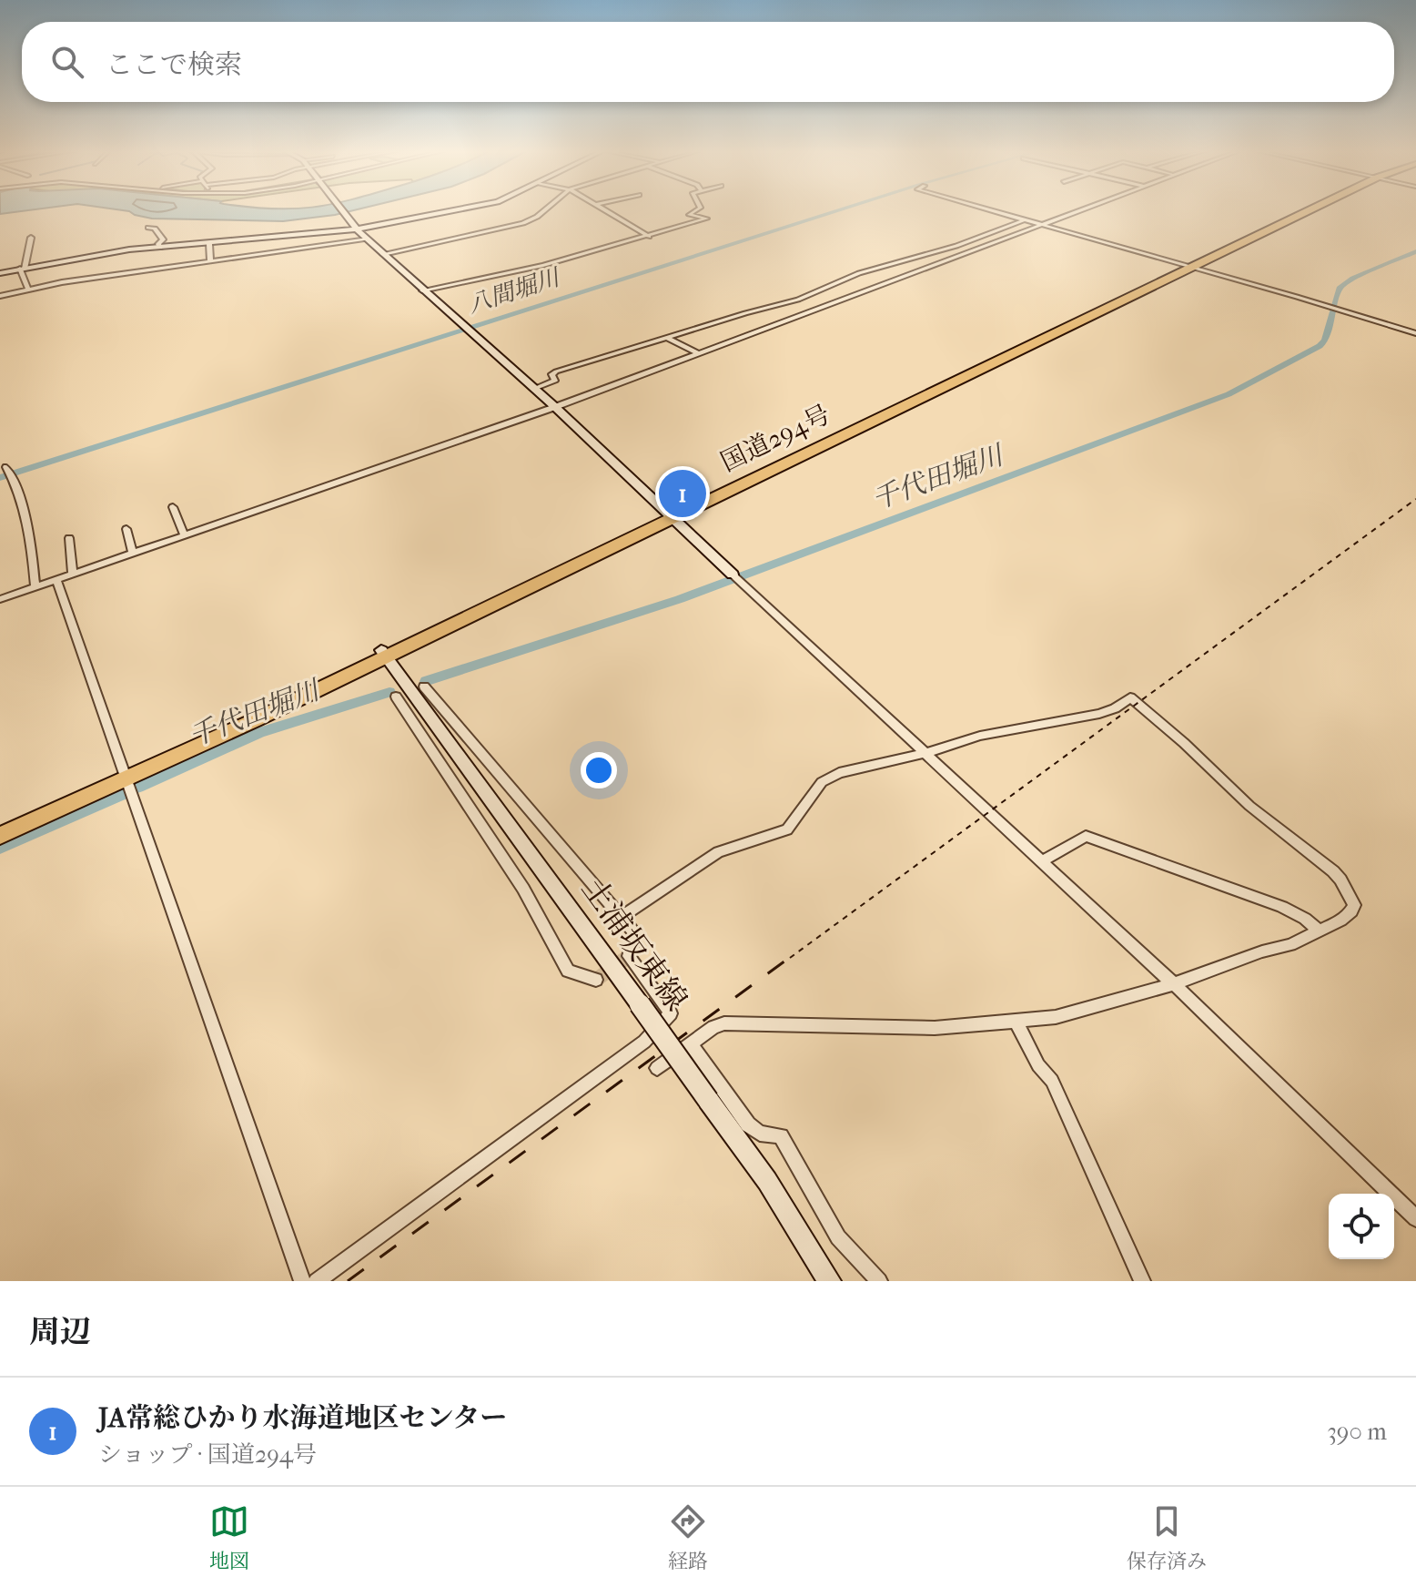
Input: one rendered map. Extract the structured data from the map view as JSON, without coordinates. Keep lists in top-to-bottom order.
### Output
{
  "streets": {
    "highway": ["国道294号"],
    "street": ["土浦坂東線"]
  },
  "crossings": [
    ["国道294号", "土浦坂東線"]
  ],
  "water": ["八間堀川", "千代田堀川"],
  "page": {
    "search": "ここで検索",
    "pins": "1",
    "heading": "周辺",
    "list": [
      {
        "mark": "1",
        "name": "JA常総ひかり水海道地区センター",
        "note": "ショップ · 国道294号",
        "value": "390 m"
      }
    ],
    "nav": ["地図", "経路", "保存済み"]
  }
}
